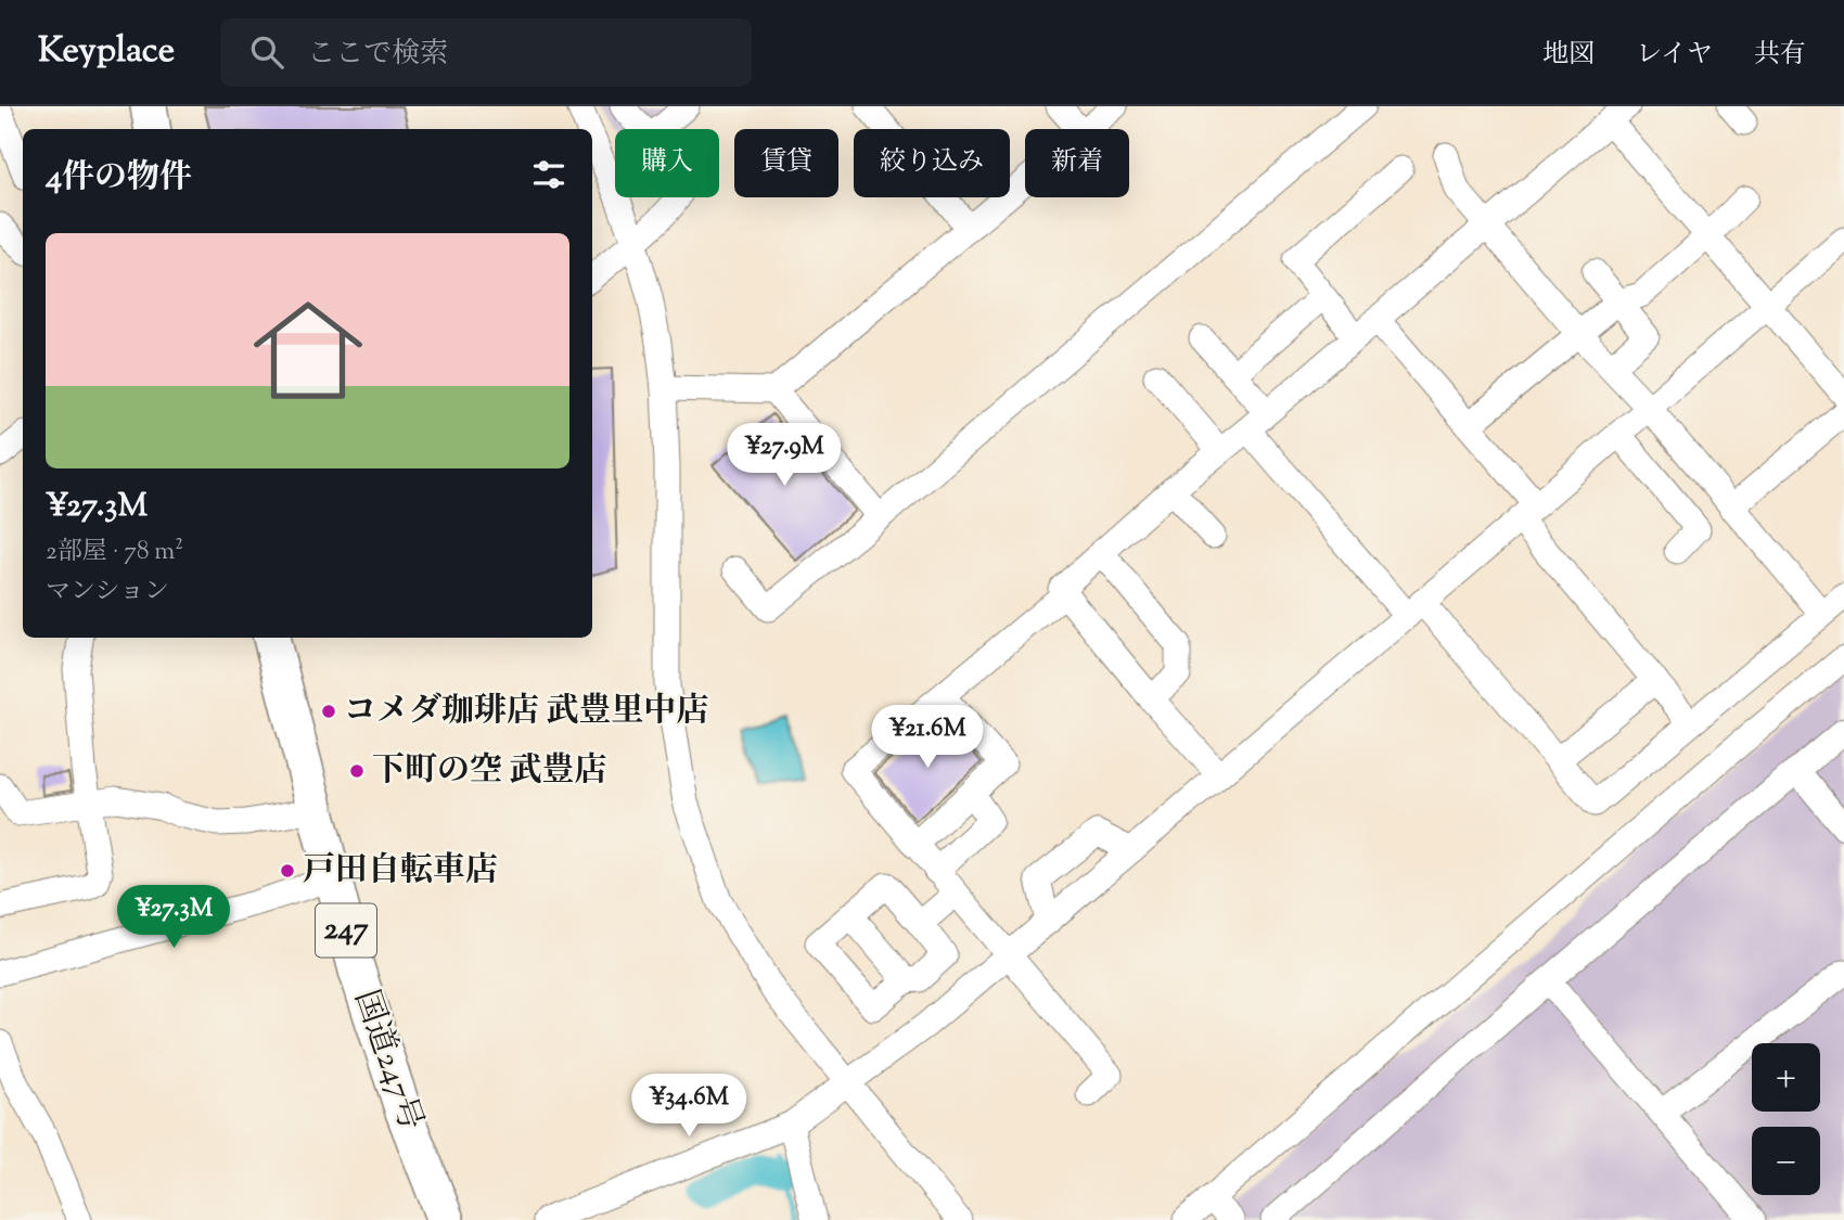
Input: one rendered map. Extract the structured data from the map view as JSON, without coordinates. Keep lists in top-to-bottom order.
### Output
{
  "streets": {
    "highway": ["247", "国道247号"]
  },
  "places": ["コメダ珈琲店 武豊里中店", "下町の空 武豊店", "戸田自転車店"],
  "page": {
    "header": "Keyplace",
    "search": "ここで検索",
    "nav": ["地図", "レイヤ", "共有"],
    "chip": [
      "購入",
      "賃貸",
      "絞り込み",
      "新着"
    ],
    "heading": "4件の物件",
    "list": [
      {
        "name": "¥27.3M",
        "note": "2部屋 · 78 m² · マンション"
      }
    ],
    "price": [
      "¥27.9M",
      "¥21.6M",
      "¥27.3M",
      "¥34.6M"
    ],
    "map_buttons": ["+", "−"]
  }
}
